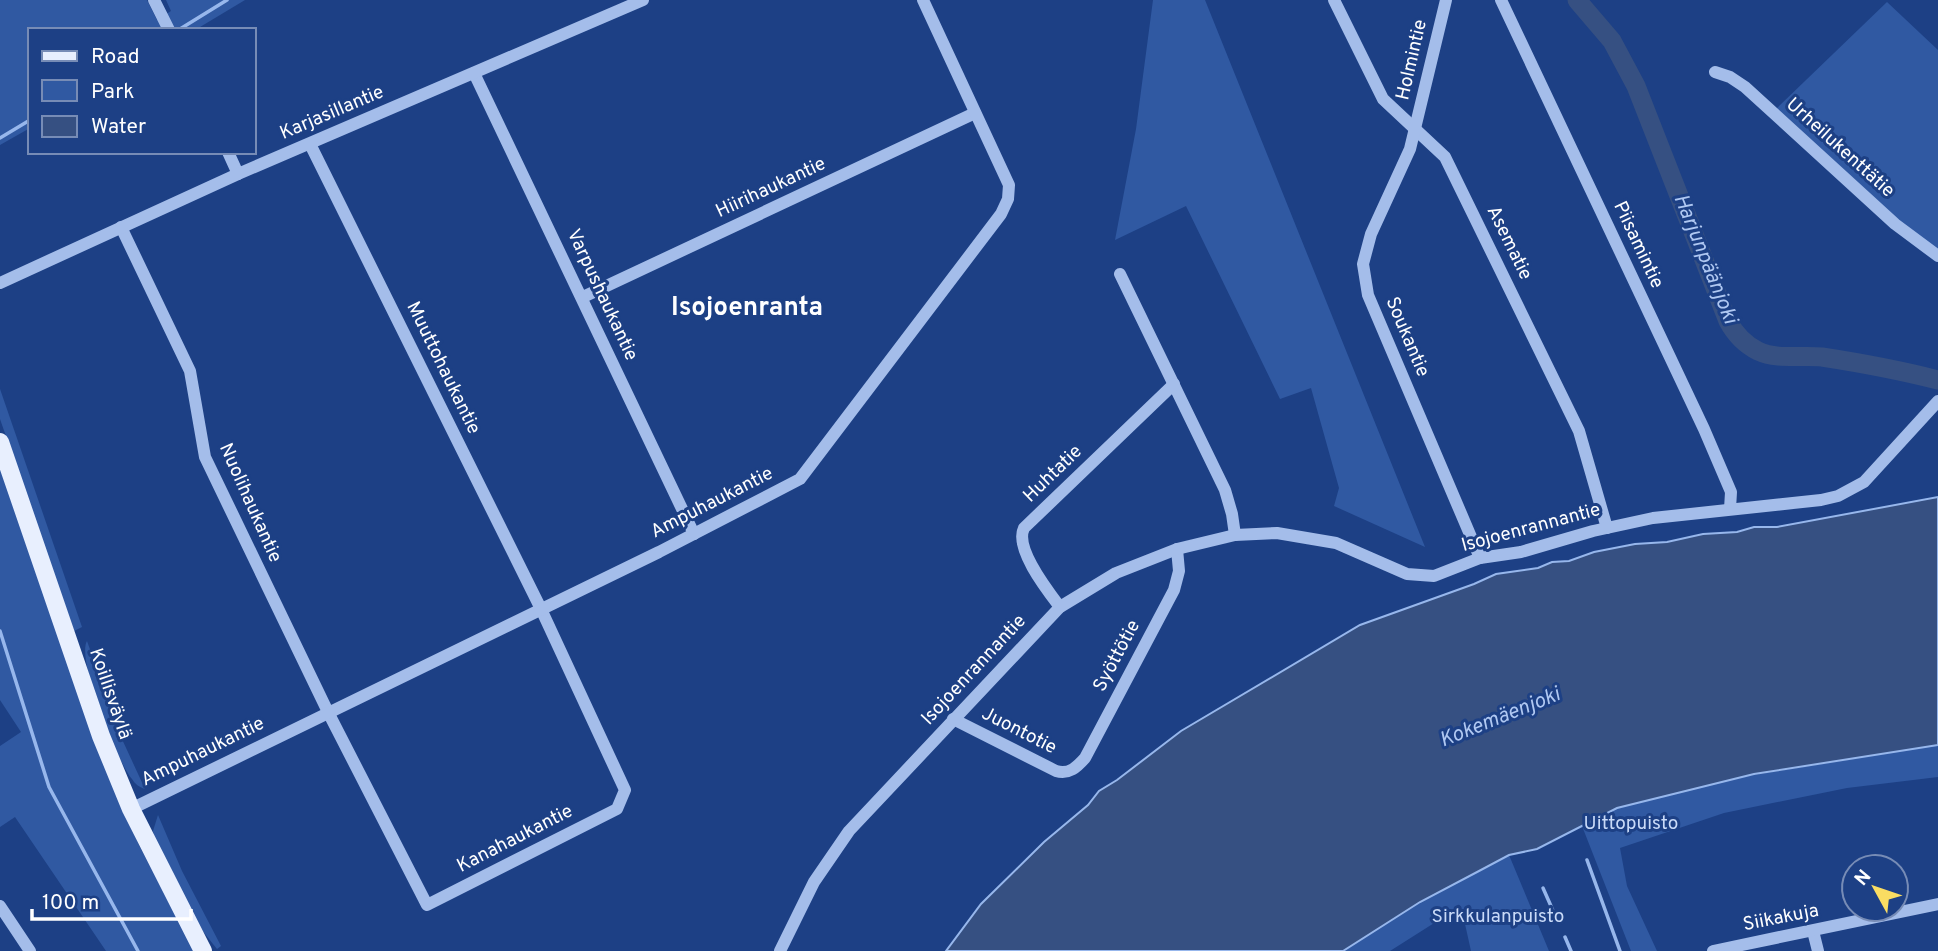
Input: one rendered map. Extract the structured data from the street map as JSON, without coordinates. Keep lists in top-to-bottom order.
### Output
{
  "streets": {
    "main road": ["Koillisväylä"],
    "street": [
      "Holmintie",
      "Karjasillantie",
      "Urheilukenttätie",
      "Hiirihaukantie",
      "Asematie",
      "Piisamintie",
      "Varpushaukantie",
      "Soukantie",
      "Muuttohaukantie",
      "Huhtatie",
      "Nuolihaukantie",
      "Ampuhaukantie",
      "Isojoenrannantie",
      "Syöttötie",
      "Juontotie",
      "Kanahaukantie",
      "Siikakuja"
    ]
  },
  "crossings": [
    ["Holmintie", "Asematie"],
    ["Holmintie", "Soukantie"],
    ["Karjasillantie", "Varpushaukantie"],
    ["Karjasillantie", "Muuttohaukantie"],
    ["Karjasillantie", "Nuolihaukantie"],
    ["Hiirihaukantie", "Varpushaukantie"],
    ["Hiirihaukantie", "Ampuhaukantie"],
    ["Asematie", "Soukantie"],
    ["Asematie", "Isojoenrannantie"],
    ["Piisamintie", "Isojoenrannantie"],
    ["Varpushaukantie", "Ampuhaukantie"],
    ["Soukantie", "Isojoenrannantie"],
    ["Muuttohaukantie", "Ampuhaukantie"],
    ["Muuttohaukantie", "Kanahaukantie"],
    ["Huhtatie", "Isojoenrannantie"],
    ["Nuolihaukantie", "Ampuhaukantie"],
    ["Nuolihaukantie", "Kanahaukantie"],
    ["Ampuhaukantie", "Koillisväylä"],
    ["Ampuhaukantie", "Kanahaukantie"],
    ["Isojoenrannantie", "Syöttötie"],
    ["Isojoenrannantie", "Juontotie"],
    ["Syöttötie", "Juontotie"]
  ],
  "districts": ["Isojoenranta"],
  "water": ["Harjunpäänjoki", "Kokemäenjoki"],
  "parks": ["Uittopuisto", "Sirkkulanpuisto"],
  "legend": ["Road", "Park", "Water"],
  "scale_bar": "100 m",
  "north": "top left"
}
